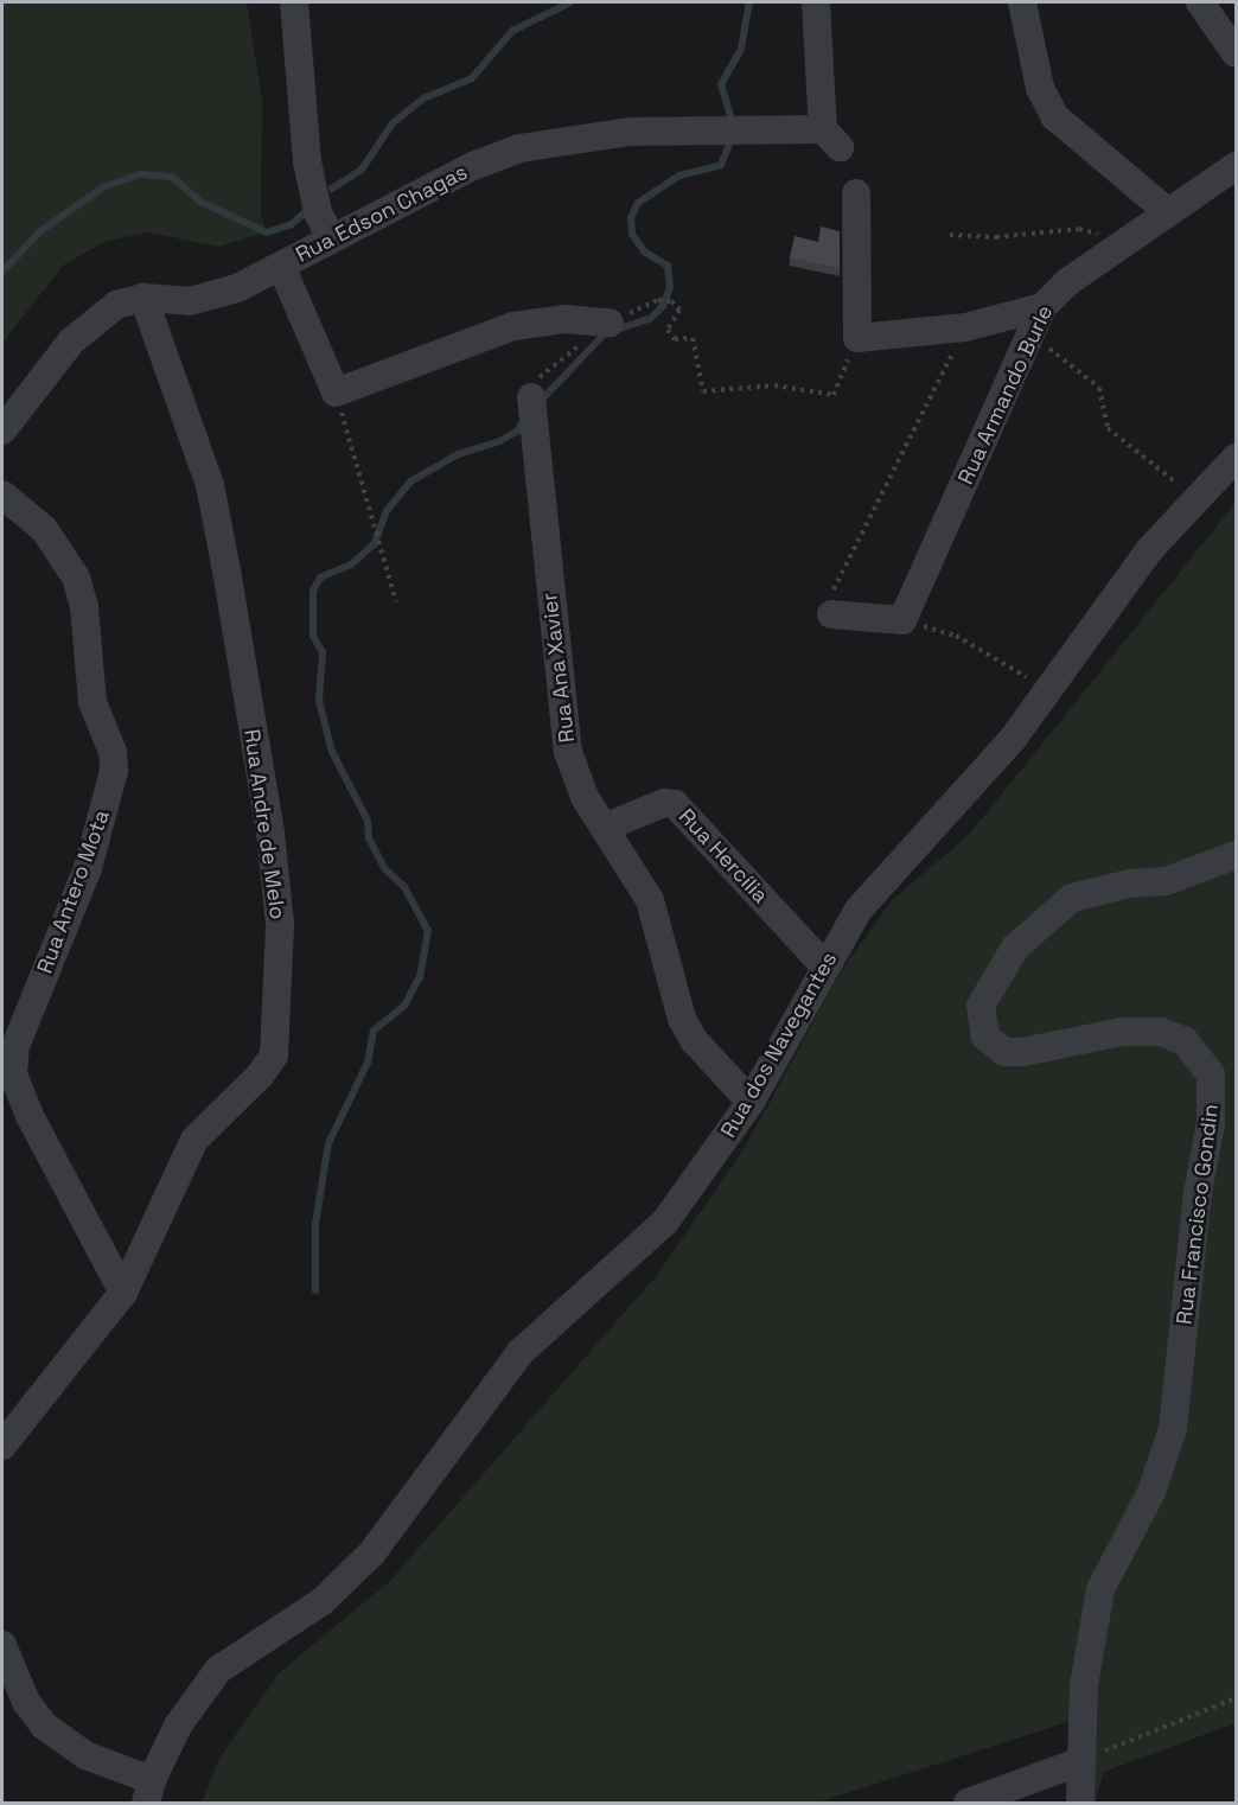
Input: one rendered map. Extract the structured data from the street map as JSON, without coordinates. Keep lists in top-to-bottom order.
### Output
{
  "streets": {
    "street": [
      "Rua Edson Chagas",
      "Rua Armando Burle",
      "Rua Ana Xavier",
      "Rua Andre de Melo",
      "Rua Hercília",
      "Rua Antero Mota",
      "Rua dos Navegantes",
      "Rua Francisco Gondin"
    ]
  },
  "crossings": [
    ["Rua Edson Chagas", "Rua Andre de Melo"],
    ["Rua Ana Xavier", "Rua Hercília"],
    ["Rua Ana Xavier", "Rua dos Navegantes"],
    ["Rua Andre de Melo", "Rua Antero Mota"],
    ["Rua Hercília", "Rua dos Navegantes"]
  ]
}
